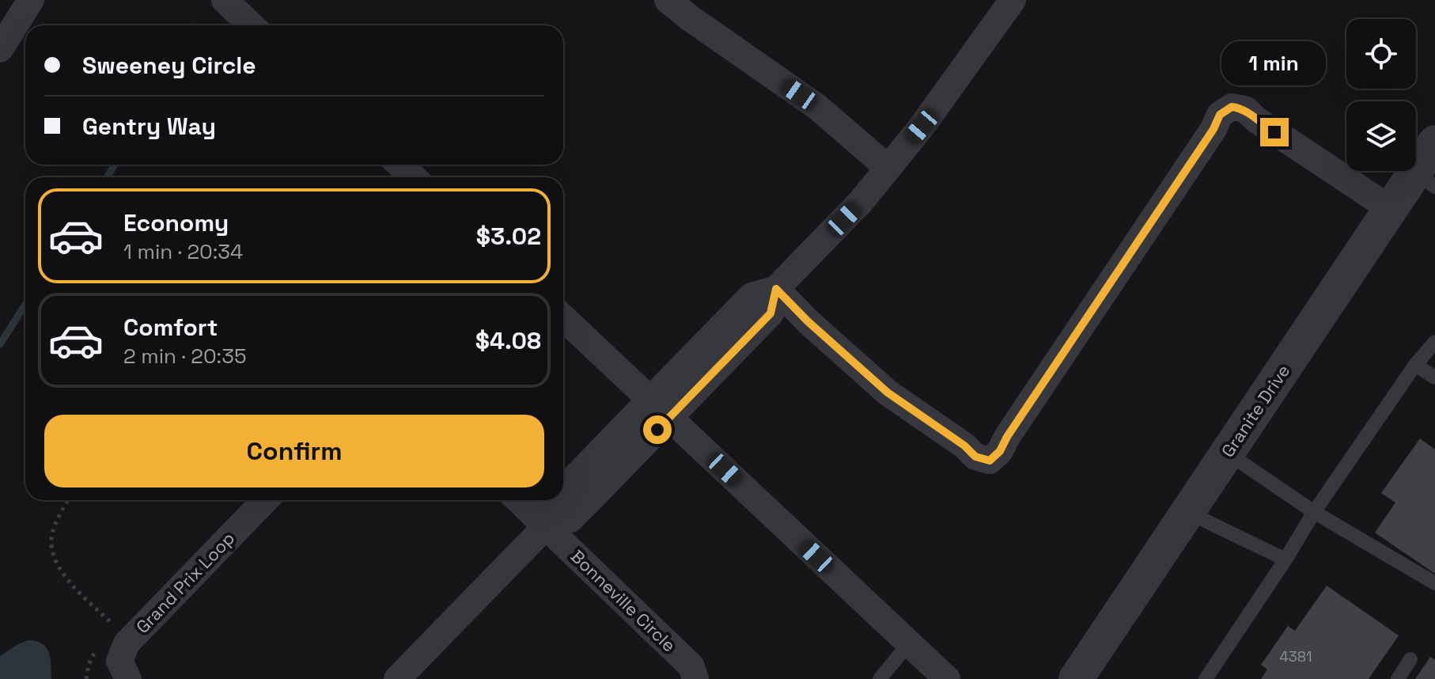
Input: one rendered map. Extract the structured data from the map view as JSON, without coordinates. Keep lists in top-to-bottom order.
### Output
{
  "streets": {
    "street": ["Granite Drive", "Grand Prix Loop", "Bonneville Circle"]
  },
  "house_numbers": ["4381"],
  "page": {
    "banner": ["Sweeney Circle", "Gentry Way"],
    "bubble": "1 min",
    "list": [
      {
        "name": "Economy",
        "note": "1 min · 20:34",
        "value": "$3.02"
      },
      {
        "name": "Comfort",
        "note": "2 min · 20:35",
        "value": "$4.08"
      }
    ],
    "buttons": "Confirm"
  }
}
